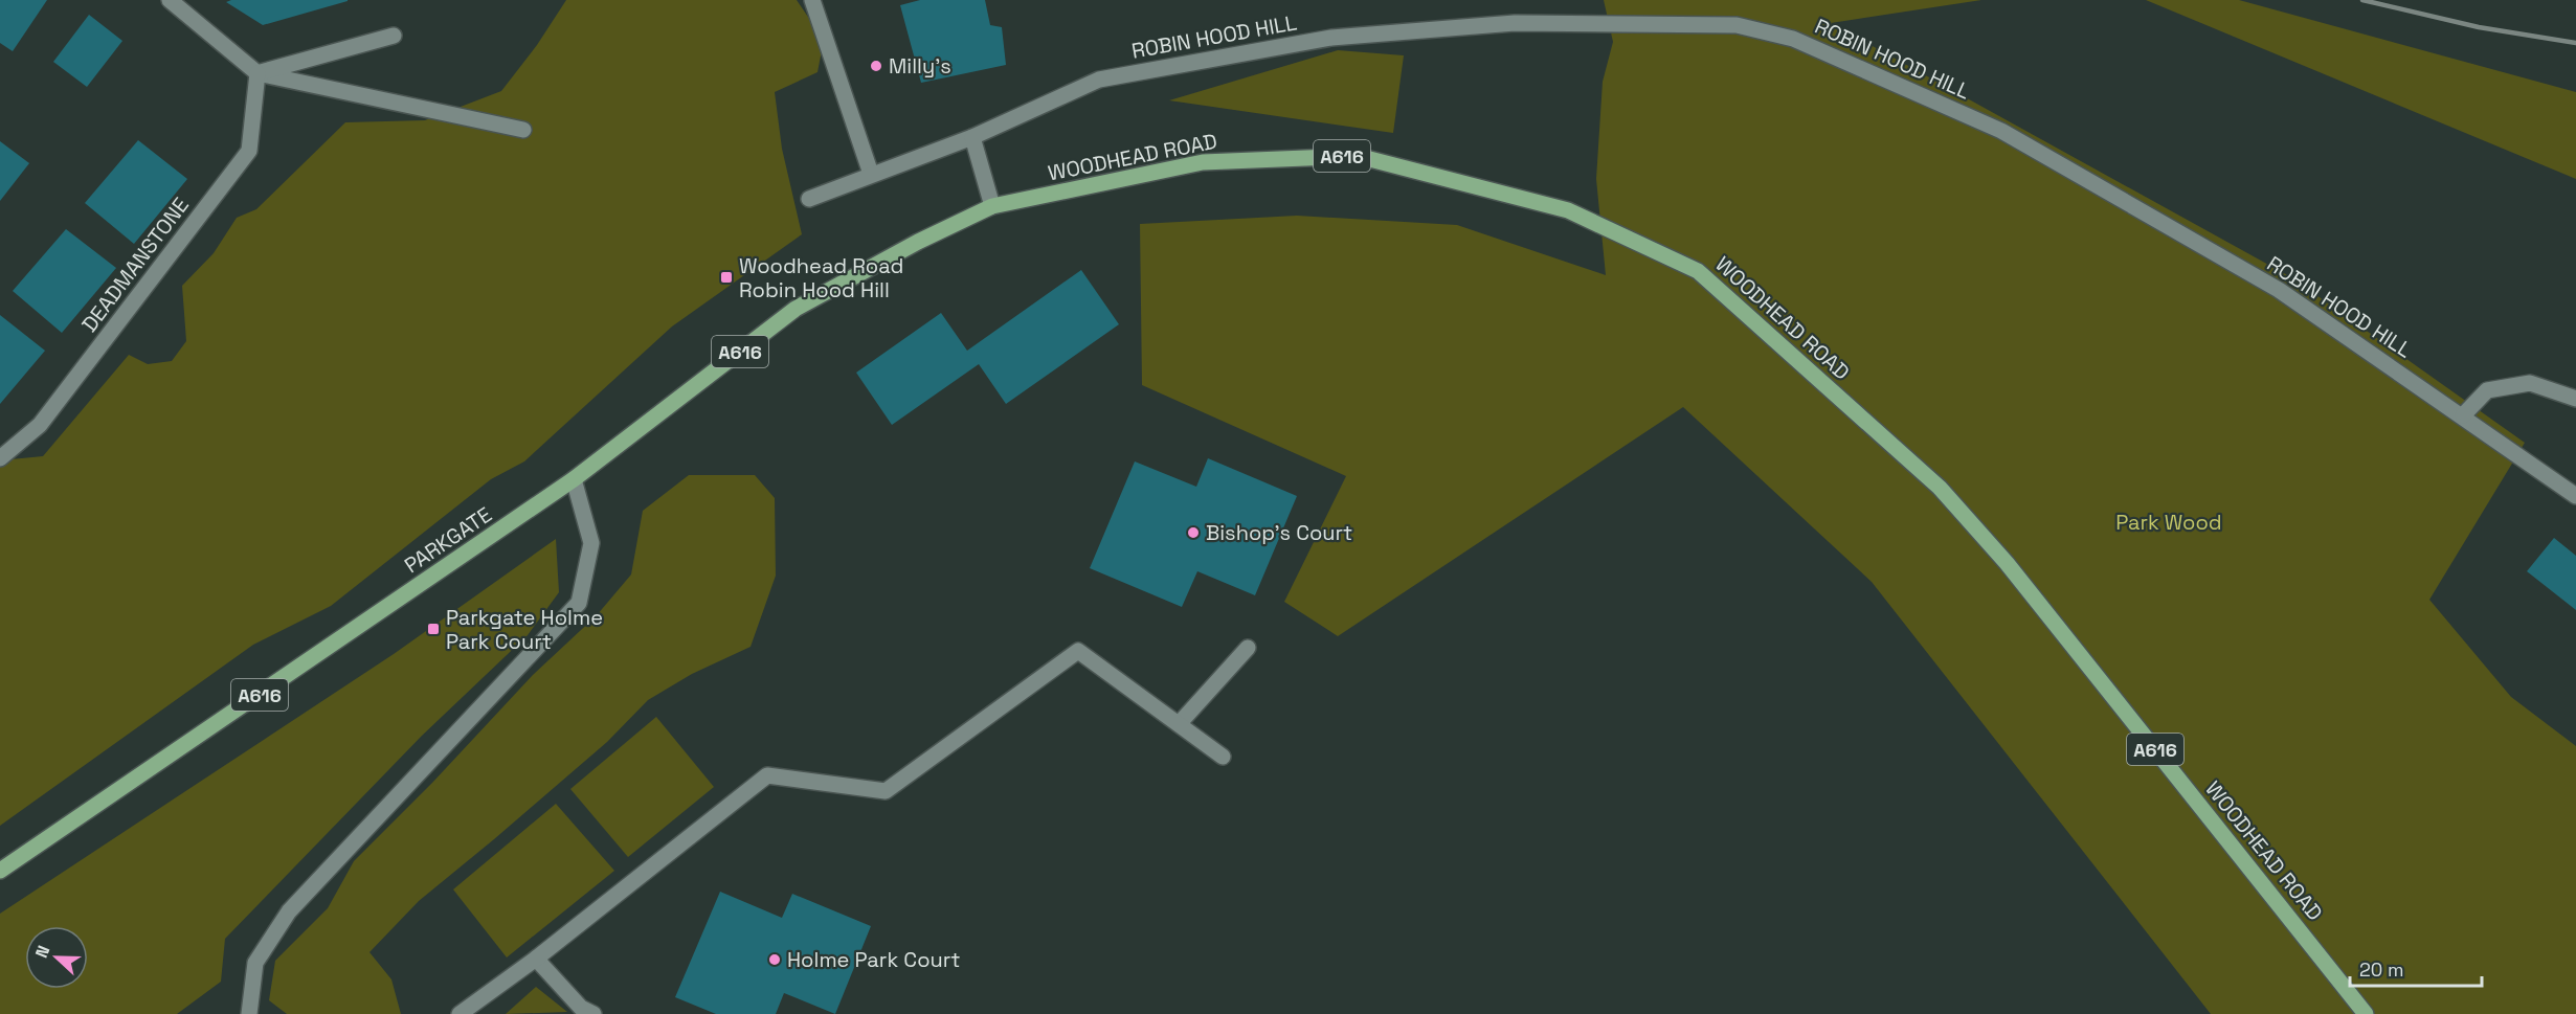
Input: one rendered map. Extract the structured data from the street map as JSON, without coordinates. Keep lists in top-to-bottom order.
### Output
{
  "streets": {
    "main road": ["A616", "WOODHEAD ROAD", "PARKGATE"],
    "street": ["ROBIN HOOD HILL", "DEADMANSTONE"]
  },
  "crossings": [
    ["WOODHEAD ROAD", "PARKGATE"]
  ],
  "parks": ["Park Wood"],
  "places": {
    "other": ["Milly's", "Bishop's Court", "Holme Park Court"],
    "transit": ["Woodhead Road Robin Hood Hill", "Parkgate Holme Park Court"]
  },
  "scale_bar": "20 m",
  "north": "left"
}
